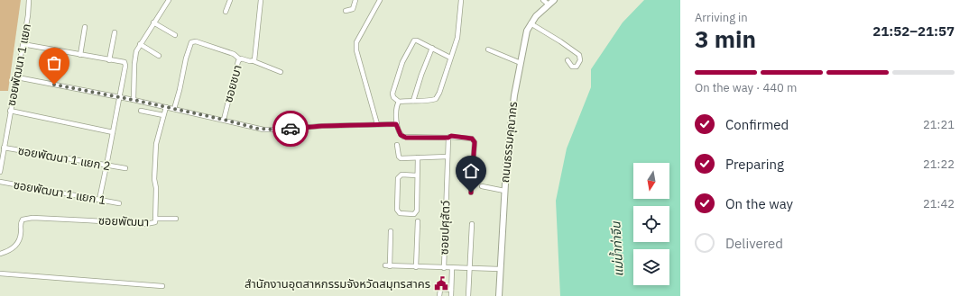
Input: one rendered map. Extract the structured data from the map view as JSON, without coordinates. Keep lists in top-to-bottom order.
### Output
{
  "streets": {
    "street": [
      "ซอยพัฒนา 1 แยก",
      "ซอยชบา",
      "ถนนธรรมคุณากร",
      "ซอยพัฒนา 1 แยก 2",
      "ซอยพัฒนา 1 แยก 1",
      "ซอยพัฒนา",
      "ซอยปศุสัตว์"
    ]
  },
  "crossings": [
    ["ซอยพัฒนา 1 แยก", "ซอยพัฒนา 1 แยก 2"]
  ],
  "water": ["แม่น้ำท่าจีน"],
  "places": {
    "public building": ["สำนักงานอุตสาหกรรมจังหวัดสมุทรสาคร"]
  },
  "north": "bottom",
  "page": {
    "heading": ["3 min", "Arriving in", "21:52–21:57"],
    "bar": "On the way · 440 m",
    "list": [
      ["Confirmed", "21:21"],
      ["Preparing", "21:22"],
      ["On the way", "21:42"],
      "Delivered"
    ]
  }
}
